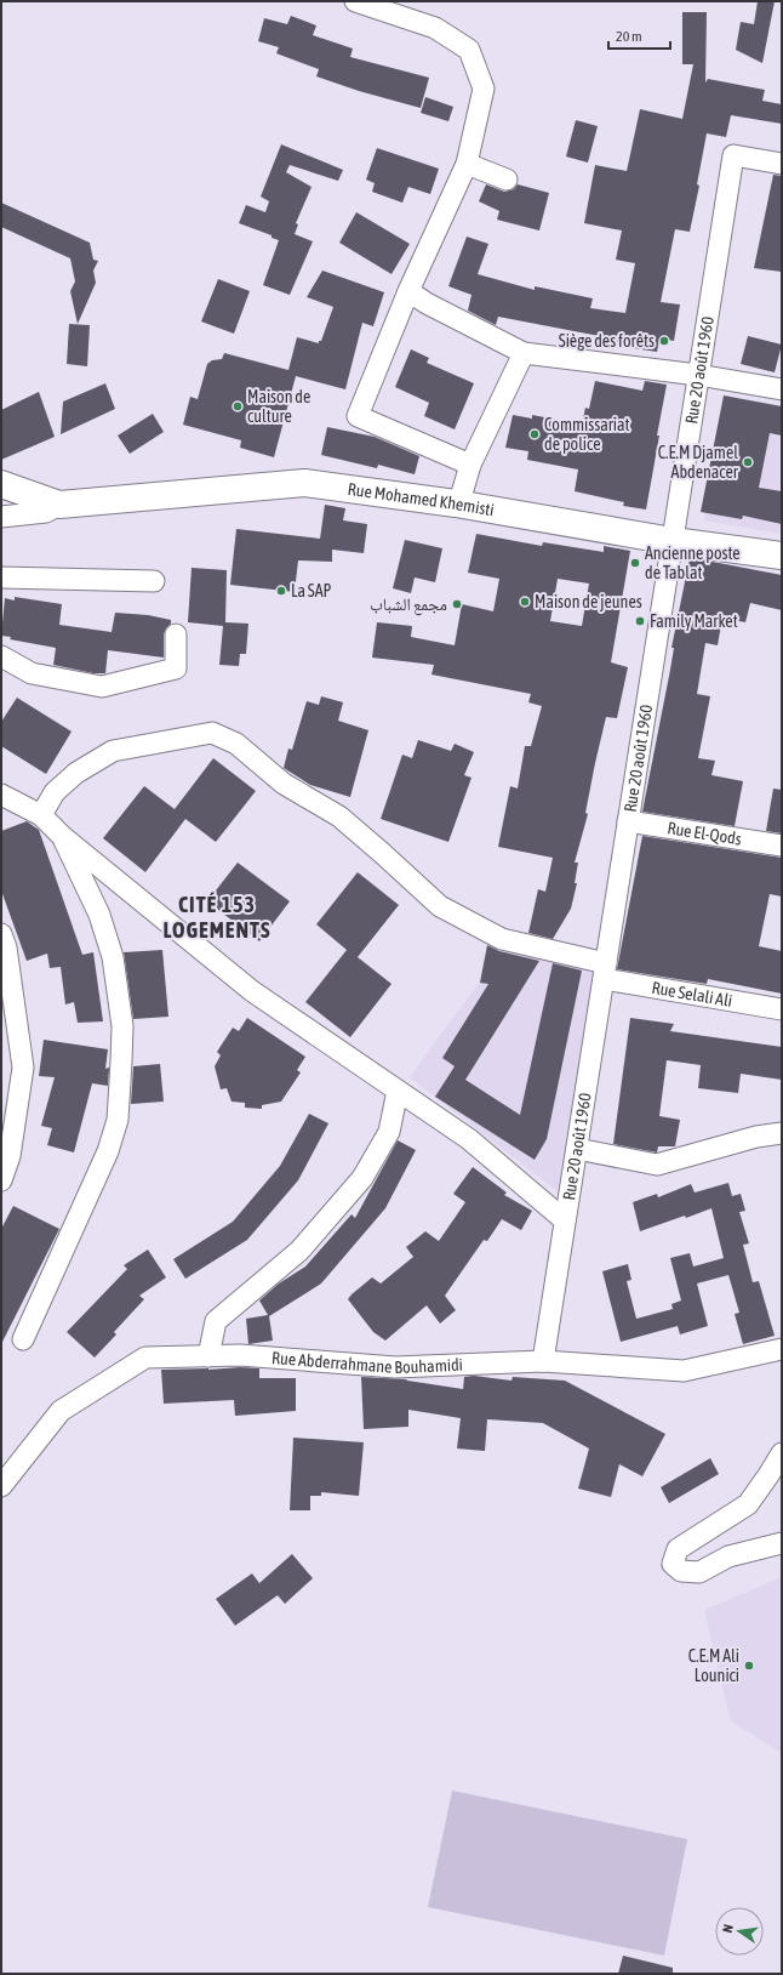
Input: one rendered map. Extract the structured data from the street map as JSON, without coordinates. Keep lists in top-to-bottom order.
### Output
{
  "streets": {
    "main road": ["Rue Mohamed Khemisti"],
    "street": [
      "Rue 20 août 1960",
      "Rue El-Qods",
      "Rue Selali Ali",
      "Rue Abderrahmane Bouhamidi"
    ]
  },
  "crossings": [
    ["Rue 20 août 1960", "Rue Mohamed Khemisti"],
    ["Rue 20 août 1960", "Rue El-Qods"],
    ["Rue 20 août 1960", "Rue Selali Ali"],
    ["Rue 20 août 1960", "Rue Abderrahmane Bouhamidi"]
  ],
  "districts": ["CITÉ 153 LOGEMENTS"],
  "places": [
    "Siège des forêts",
    "Maison de culture",
    "Commissariat de police",
    "C.E.M Djamel Abdenacer",
    "Ancienne poste de Tablat",
    "La SAP",
    "Maison de jeunes",
    "مجمع الشباب",
    "Family Market",
    "C.E.M Ali Lounici"
  ],
  "scale_bar": "20 m",
  "north": "left"
}
